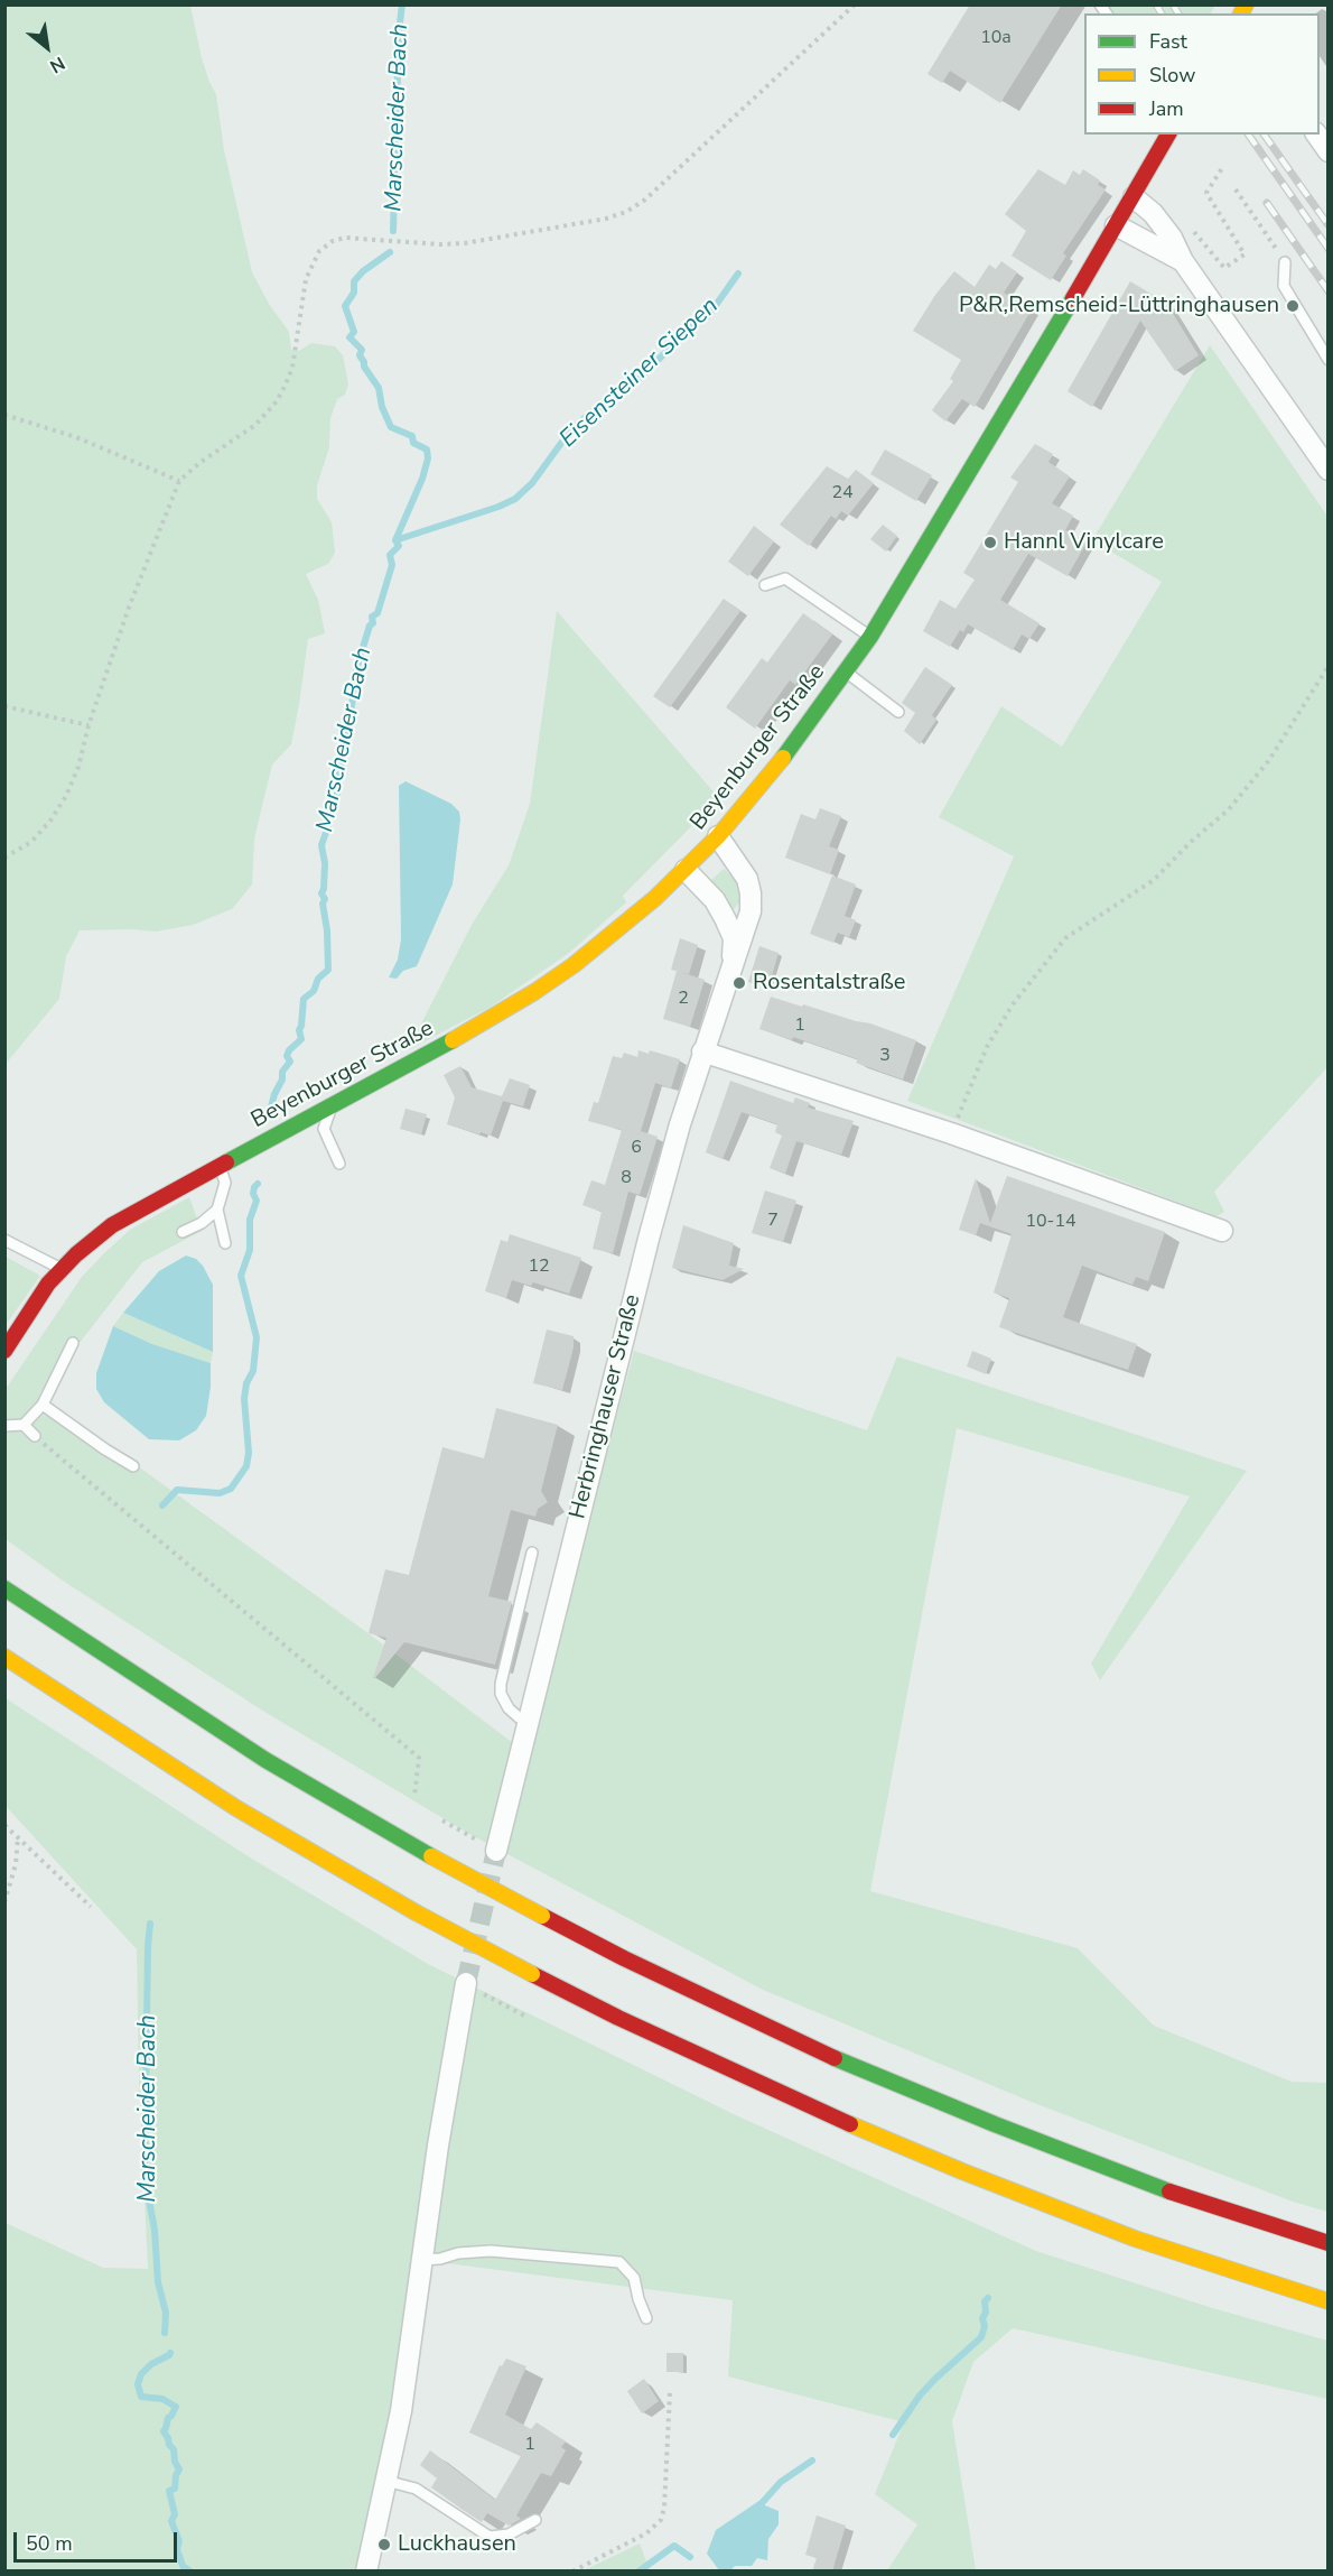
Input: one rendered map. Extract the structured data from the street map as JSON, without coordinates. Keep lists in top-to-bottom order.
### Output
{
  "streets": {
    "main road": ["Beyenburger Straße"],
    "street": ["Herbringhauser Straße"]
  },
  "crossings": [
    ["Beyenburger Straße", "Herbringhauser Straße"]
  ],
  "water": ["Marscheider Bach", "Eisensteiner Siepen"],
  "places": [
    "P&R,Remscheid-Lüttringhausen",
    "Hannl Vinylcare",
    "Rosentalstraße",
    "Luckhausen"
  ],
  "house_numbers": [
    "10a",
    "24",
    "2",
    "1",
    "3",
    "6",
    "8",
    "7",
    "10-14",
    "12",
    "1"
  ],
  "legend": ["Fast", "Slow", "Jam"],
  "scale_bar": "50 m",
  "north": "bottom right"
}
